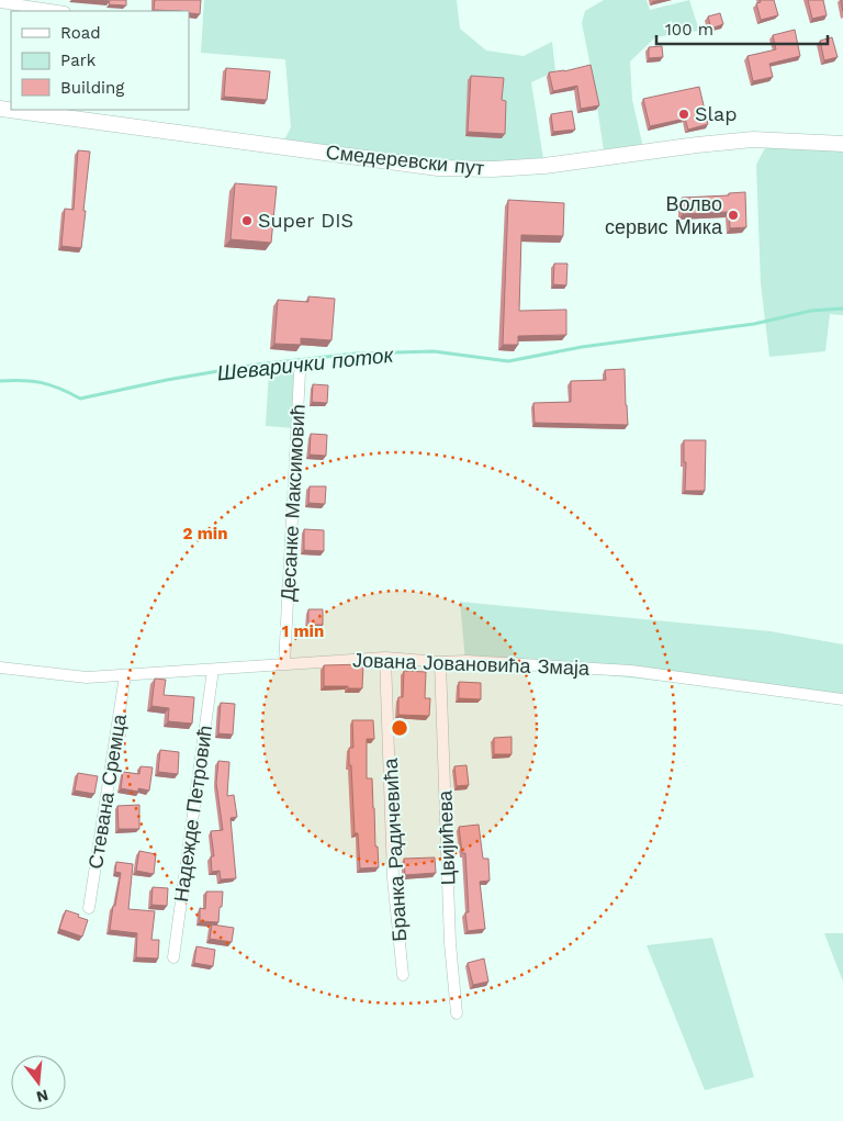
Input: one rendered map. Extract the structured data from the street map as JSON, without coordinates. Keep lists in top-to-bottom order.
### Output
{
  "streets": {
    "main road": ["Смедеревски пут"],
    "street": [
      "Десанке Максимовић",
      "Јована Јовановића Змаја",
      "Стевана Сремца",
      "Надежде Петровић",
      "Цвијићева",
      "Бранка Радичевића"
    ]
  },
  "crossings": [
    ["Десанке Максимовић", "Јована Јовановића Змаја"],
    ["Јована Јовановића Змаја", "Стевана Сремца"],
    ["Јована Јовановића Змаја", "Надежде Петровић"],
    ["Јована Јовановића Змаја", "Цвијићева"],
    ["Јована Јовановића Змаја", "Бранка Радичевића"]
  ],
  "water": ["Шеварички поток"],
  "places": ["Slap", "Волво сервис Мика", "Super DIS"],
  "legend": ["Road", "Park", "Building"],
  "scale_bar": "100 m",
  "north": "bottom",
  "rings": ["2 min", "1 min"]
}
